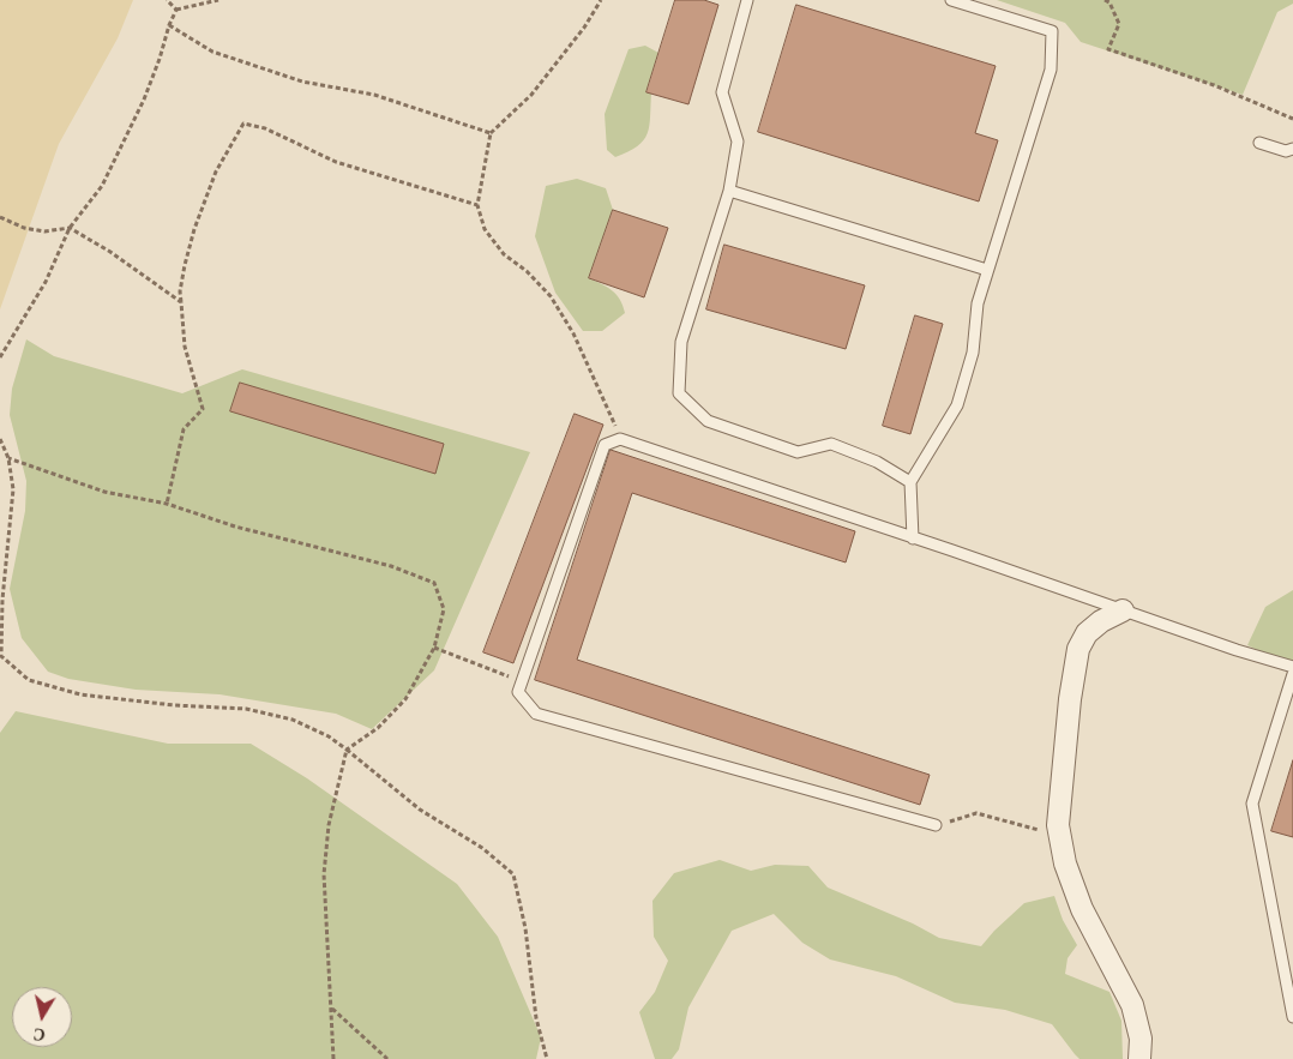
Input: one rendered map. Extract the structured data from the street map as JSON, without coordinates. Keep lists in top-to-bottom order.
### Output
{
  "north": "bottom"
}
